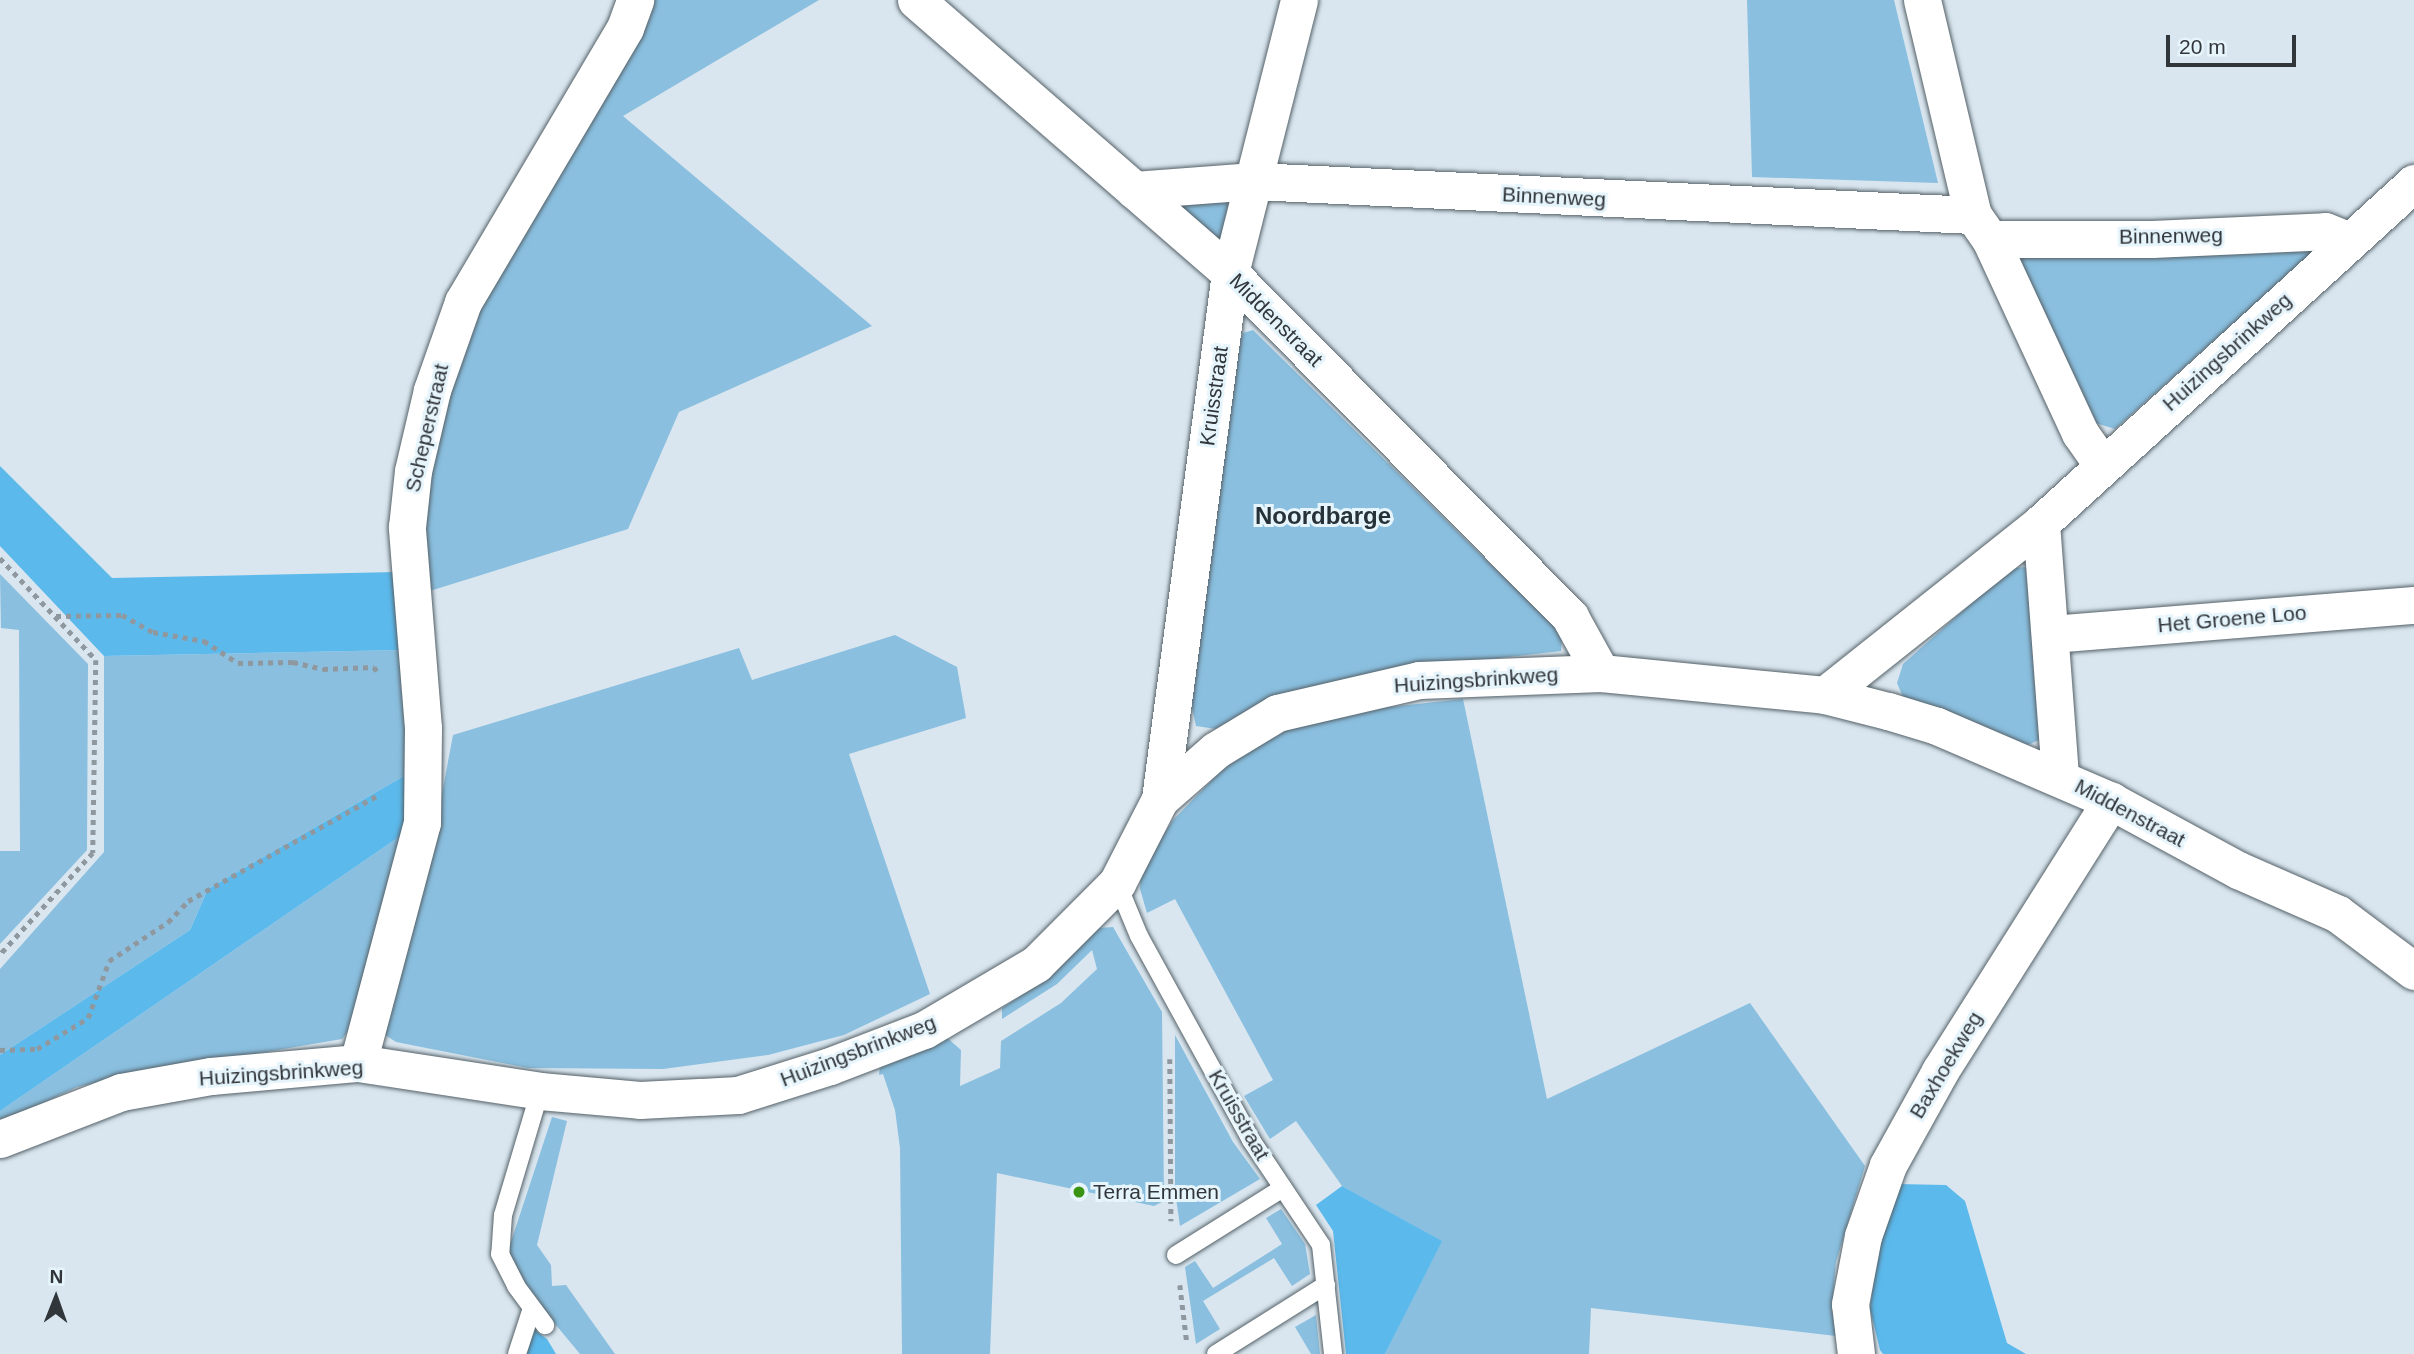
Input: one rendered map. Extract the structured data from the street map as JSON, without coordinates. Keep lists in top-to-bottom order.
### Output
{
  "streets": {
    "street": [
      "Binnenweg",
      "Middenstraat",
      "Huizingsbrinkweg",
      "Kruisstraat",
      "Scheperstraat",
      "Het Groene Loo",
      "Baxhoekweg"
    ]
  },
  "crossings": [
    ["Binnenweg", "Middenstraat"],
    ["Binnenweg", "Huizingsbrinkweg"],
    ["Binnenweg", "Kruisstraat"],
    ["Middenstraat", "Huizingsbrinkweg"],
    ["Middenstraat", "Kruisstraat"],
    ["Middenstraat", "Baxhoekweg"],
    ["Huizingsbrinkweg", "Kruisstraat"],
    ["Huizingsbrinkweg", "Scheperstraat"]
  ],
  "districts": ["Noordbarge"],
  "places": ["Terra Emmen"],
  "scale_bar": "20 m",
  "north": "top"
}
